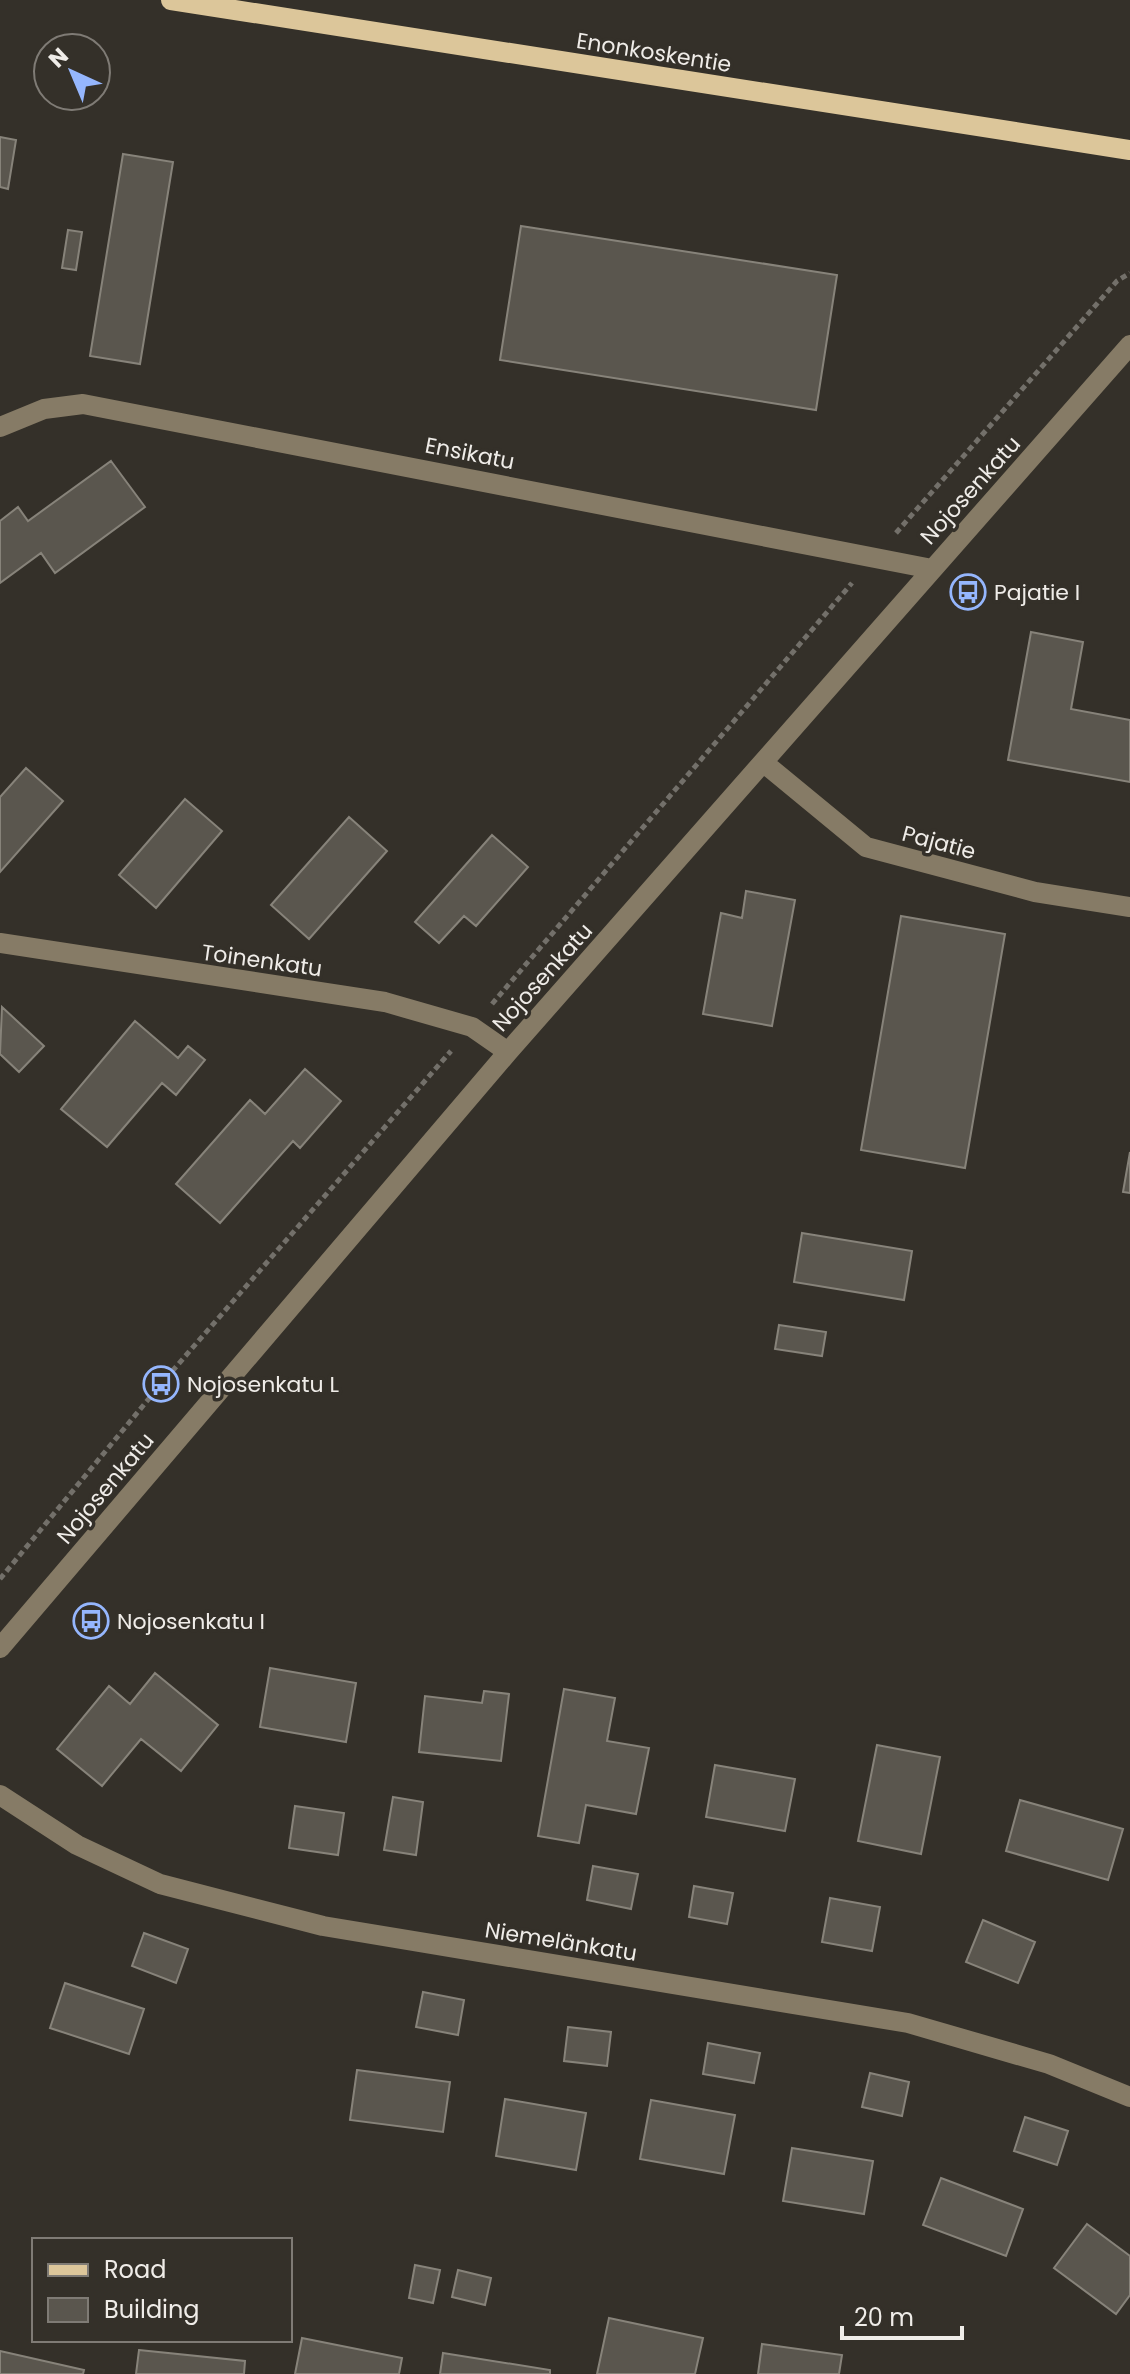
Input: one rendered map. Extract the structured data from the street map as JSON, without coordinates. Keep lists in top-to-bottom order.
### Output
{
  "streets": {
    "main road": ["Enonkoskentie"],
    "street": [
      "Ensikatu",
      "Nojosenkatu",
      "Pajatie",
      "Toinenkatu",
      "Niemelänkatu"
    ]
  },
  "crossings": [
    ["Ensikatu", "Nojosenkatu"],
    ["Nojosenkatu", "Pajatie"],
    ["Nojosenkatu", "Toinenkatu"]
  ],
  "places": {
    "bus stop": ["Pajatie I", "Nojosenkatu L", "Nojosenkatu I"]
  },
  "legend": ["Road", "Building"],
  "scale_bar": "20 m",
  "north": "top left"
}
